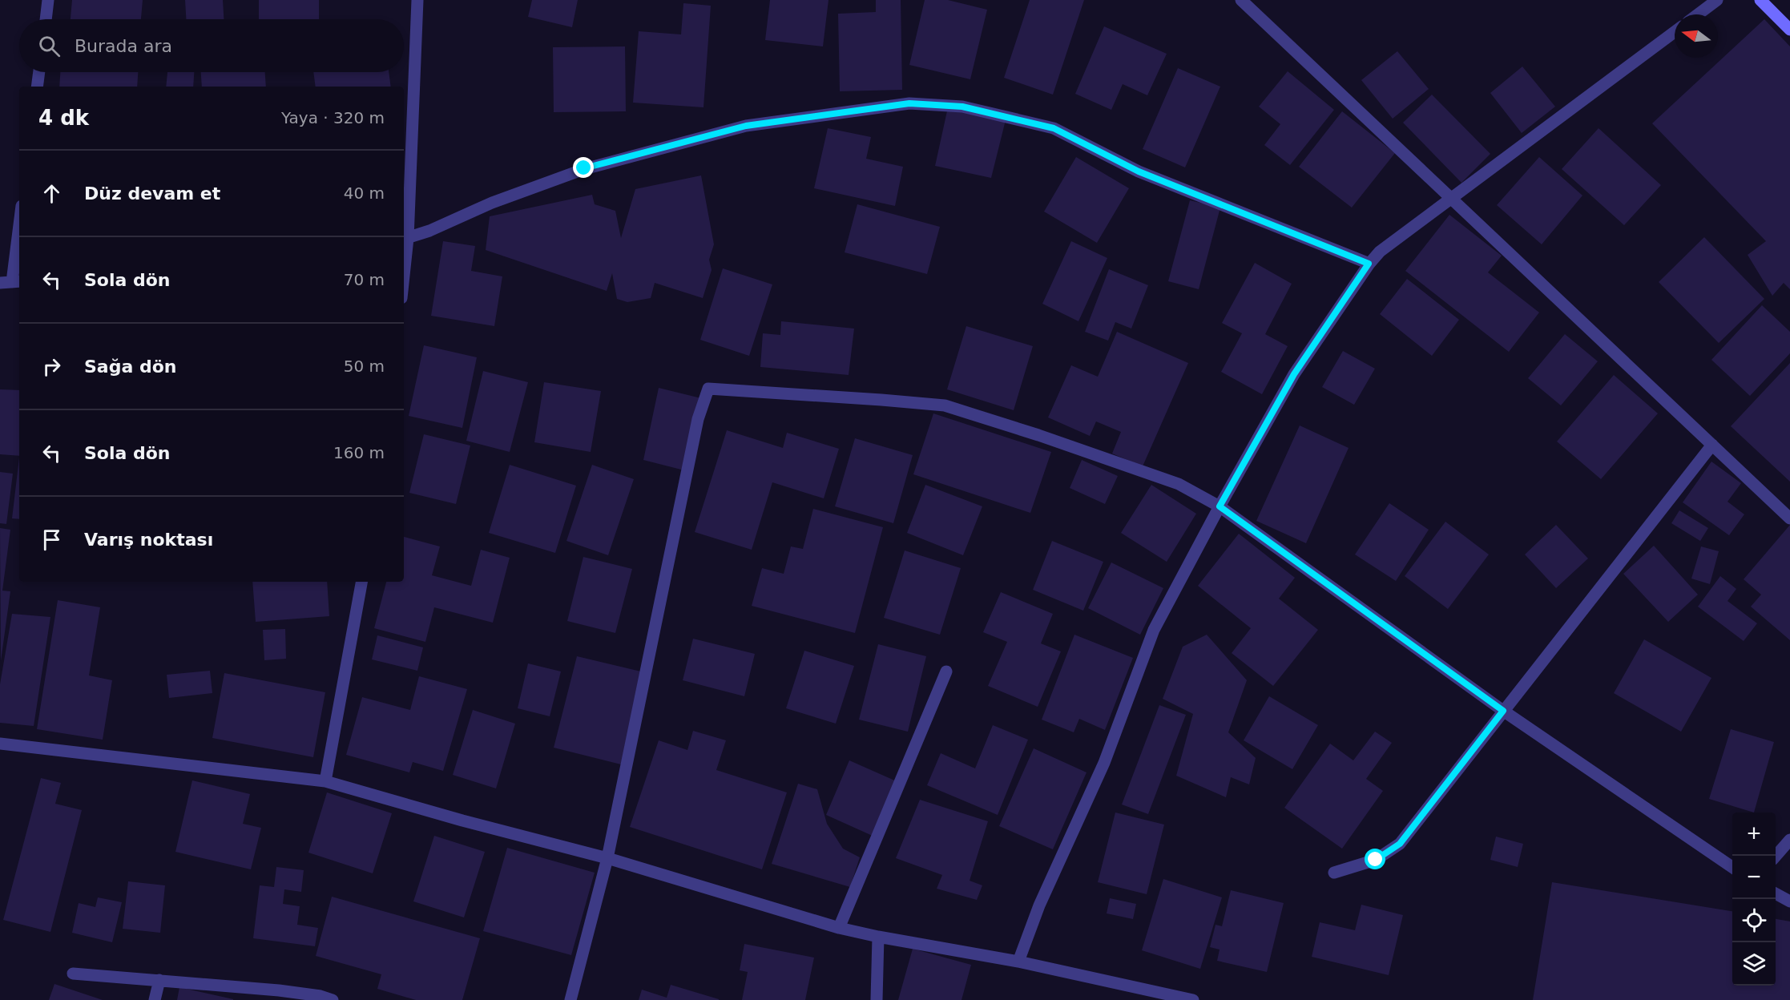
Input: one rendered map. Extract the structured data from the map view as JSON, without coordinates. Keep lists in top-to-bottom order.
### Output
{
  "north": "left",
  "page": {
    "search": "Burada ara",
    "heading": ["4 dk", "Yaya · 320 m"],
    "list": [
      ["Düz devam et", "40 m"],
      ["Sola dön", "70 m"],
      ["Sağa dön", "50 m"],
      ["Sola dön", "160 m"],
      "Varış noktası"
    ],
    "map_buttons": ["+", "−"]
  }
}
